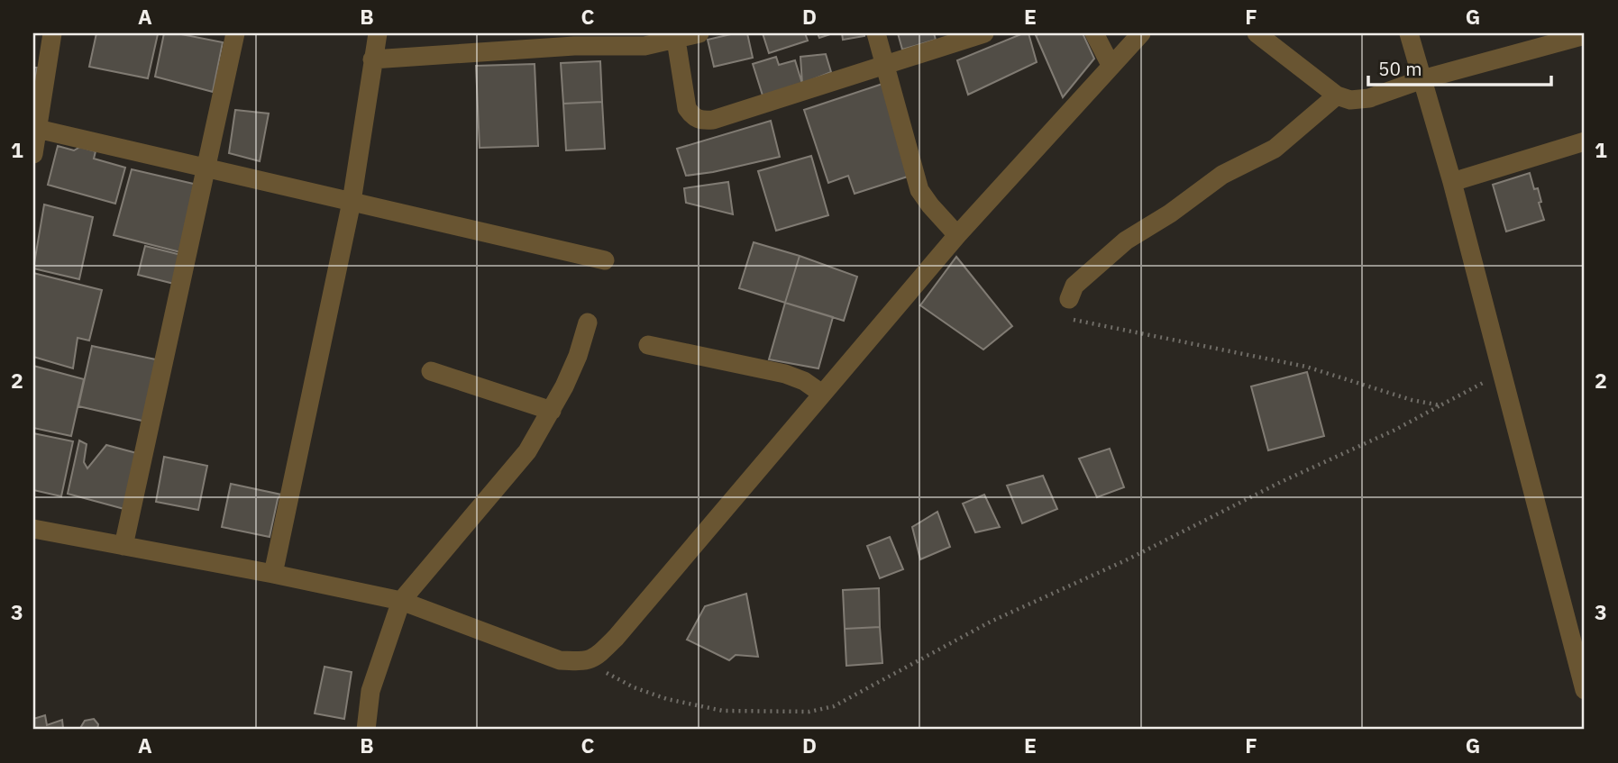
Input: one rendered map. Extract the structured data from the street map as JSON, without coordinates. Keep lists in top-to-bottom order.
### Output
{
  "scale_bar": "50 m",
  "grid": {
    "columns": [
      "A",
      "B",
      "C",
      "D",
      "E",
      "F",
      "G"
    ],
    "rows": ["1", "2", "3"]
  }
}
